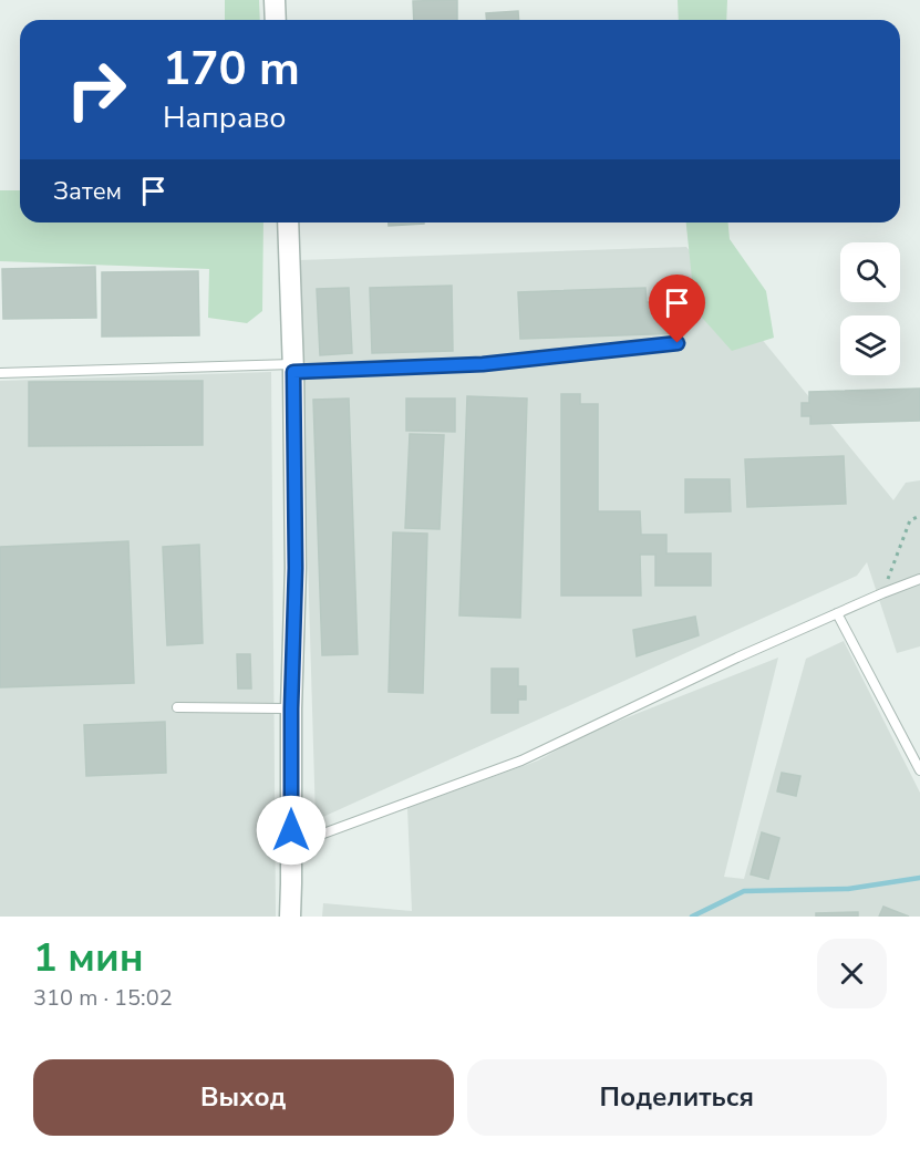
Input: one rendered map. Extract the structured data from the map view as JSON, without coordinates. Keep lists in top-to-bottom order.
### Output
{
  "page": {
    "turn": ["170 m", "Направо"],
    "then": "Затем",
    "heading": ["1 мин", "310 m · 15:02"],
    "buttons": ["Выход", "Поделиться"]
  }
}
